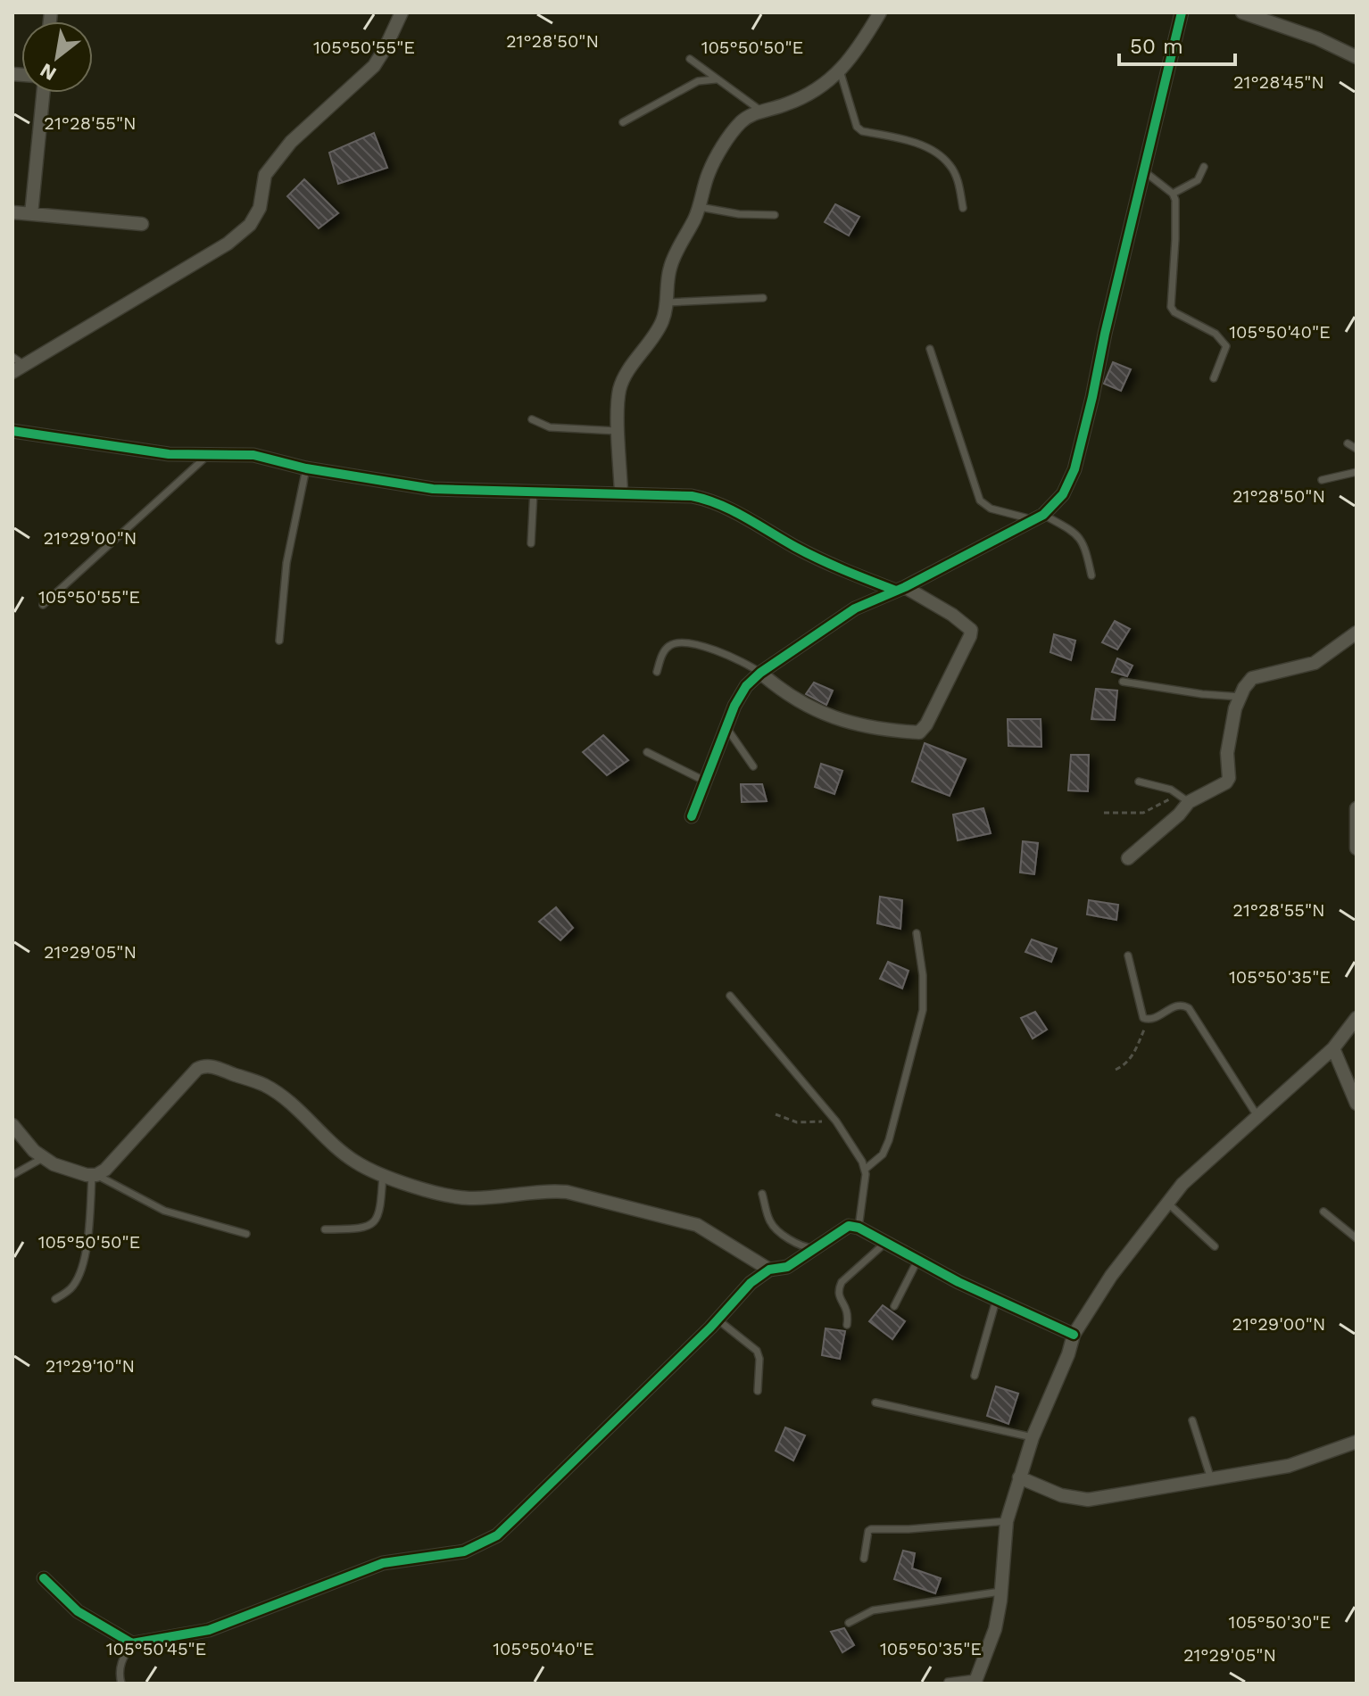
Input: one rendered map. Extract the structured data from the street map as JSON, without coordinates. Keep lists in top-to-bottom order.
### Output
{
  "scale_bar": "50 m",
  "north": "bottom left",
  "coordinates": [
    "21°28'50\"N",
    "105°50'50\"E",
    "105°50'55\"E",
    "21°28'45\"N",
    "21°28'55\"N",
    "105°50'40\"E",
    "21°29'00\"N",
    "21°29'05\"N",
    "105°50'35\"E",
    "21°29'10\"N",
    "105°50'30\"E",
    "105°50'45\"E"
  ]
}
